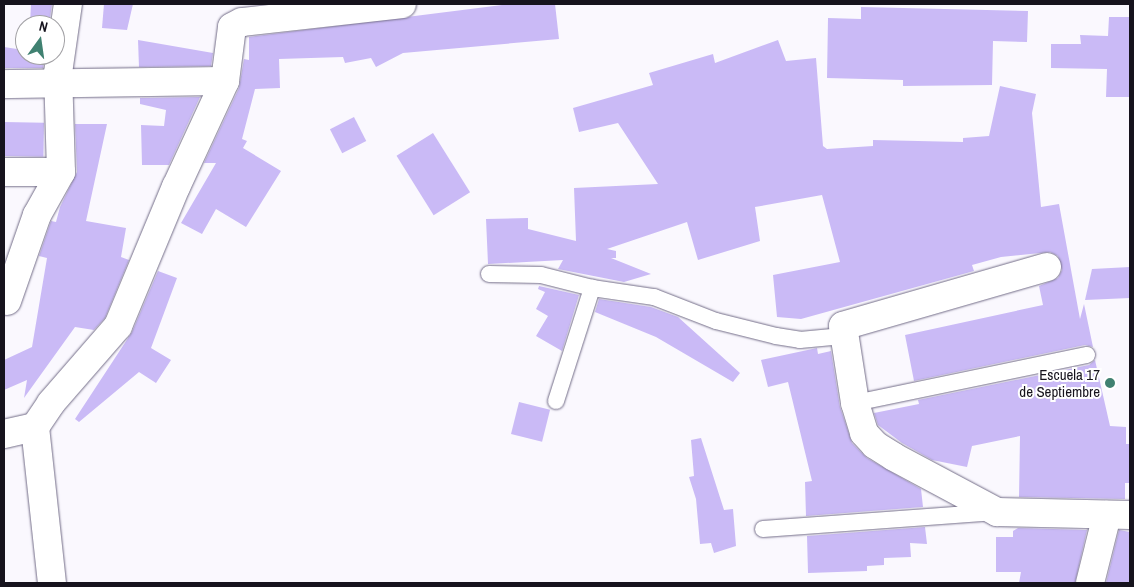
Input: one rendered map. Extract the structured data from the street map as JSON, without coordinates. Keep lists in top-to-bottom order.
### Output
{
  "places": ["Escuela 17 de Septiembre"],
  "north": "top"
}
